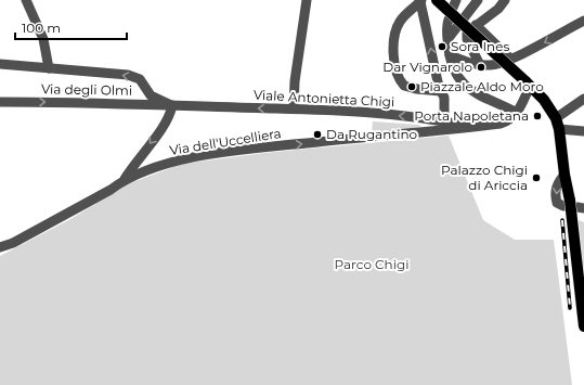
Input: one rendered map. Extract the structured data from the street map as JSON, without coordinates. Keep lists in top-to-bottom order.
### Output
{
  "streets": {
    "street": ["Via degli Olmi", "Viale Antonietta Chigi", "Via dell'Uccelliera"]
  },
  "crossings": [
    ["Via degli Olmi", "Viale Antonietta Chigi"],
    ["Viale Antonietta Chigi", "Via dell'Uccelliera"]
  ],
  "one_way": ["Viale Antonietta Chigi", "Via dell'Uccelliera"],
  "parks": ["Parco Chigi"],
  "places": [
    "Sora Ines",
    "Dar Vignarolo",
    "Piazzale Aldo Moro",
    "Porta Napoletana",
    "Da Rugantino",
    "Palazzo Chigi di Ariccia"
  ],
  "scale_bar": "100 m"
}
